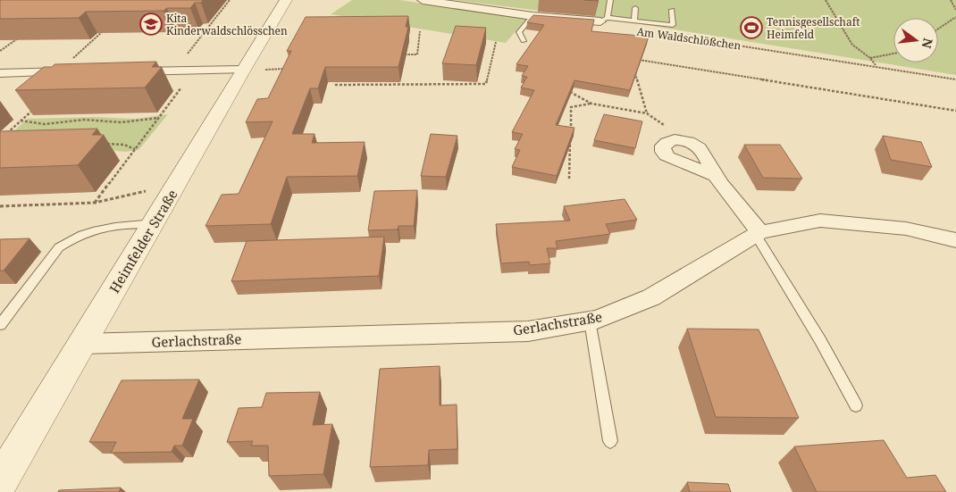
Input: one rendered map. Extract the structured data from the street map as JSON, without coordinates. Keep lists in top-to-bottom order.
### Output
{
  "streets": {
    "street": ["Heimfelder Straße", "Gerlachstraße"],
    "path": ["Am Waldschlößchen"]
  },
  "crossings": [
    ["Heimfelder Straße", "Gerlachstraße"]
  ],
  "places": {
    "school or university": ["Kita Kinderwaldschlösschen"],
    "sports": ["Tennisgesellschaft Heimfeld"]
  },
  "north": "right"
}
